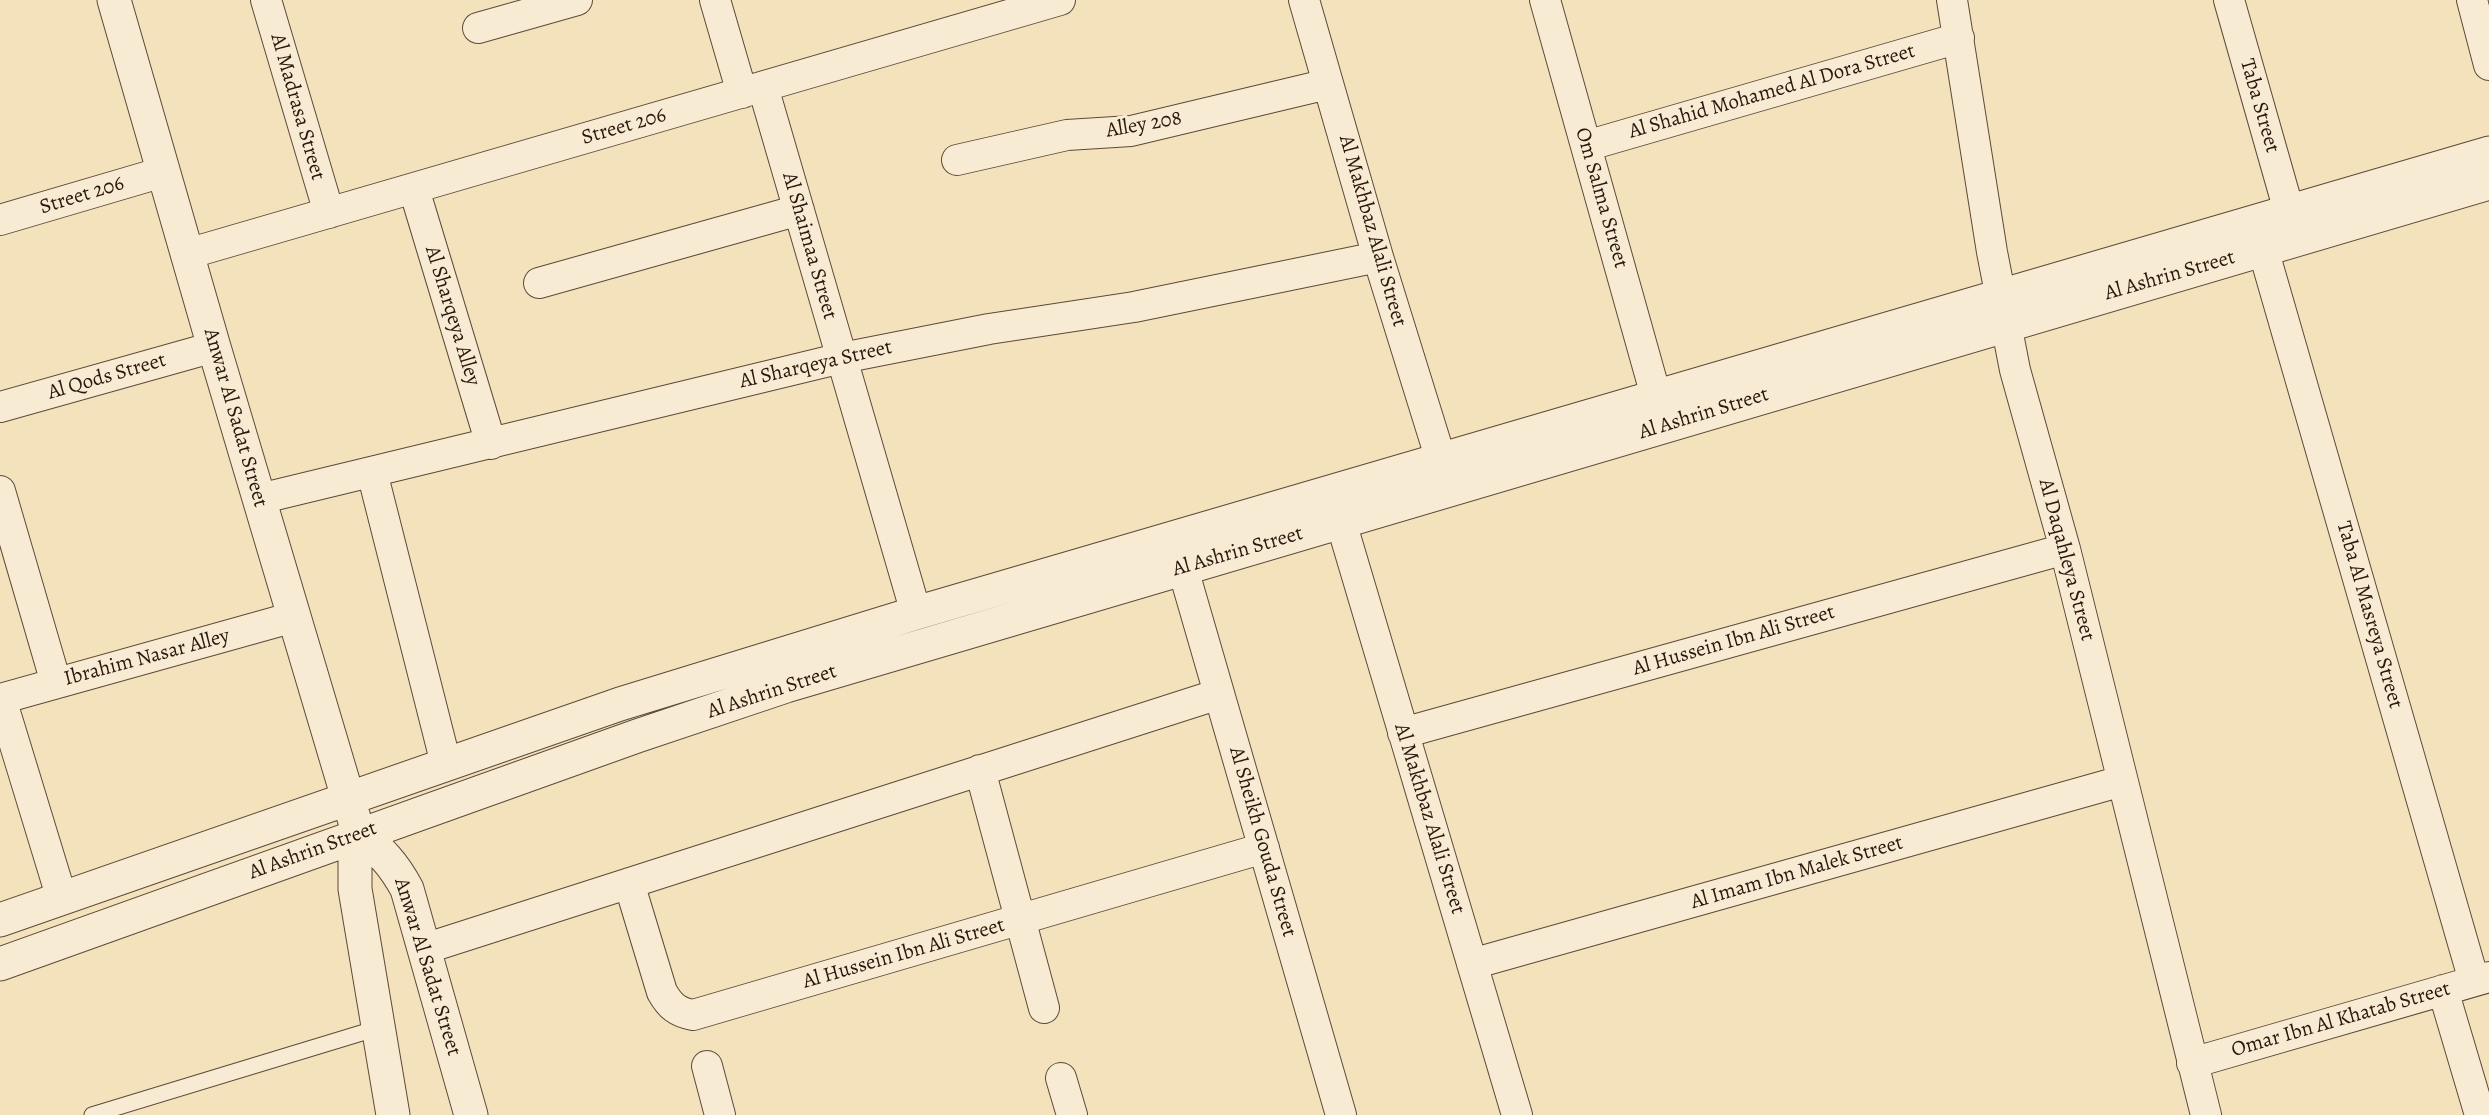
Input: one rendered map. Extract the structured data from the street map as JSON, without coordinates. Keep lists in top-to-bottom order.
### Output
{
  "streets": {
    "street": [
      "Al Shahid Mohamed Al Dora Street",
      "Taba Street",
      "Al Madrasa Street",
      "Alley 208",
      "Street 206",
      "Om Salma Street",
      "Al Makhbaz Alali Street",
      "Al Shaimaa Street",
      "Al Ashrin Street",
      "Al Sharqeya Alley",
      "Al Sharqeya Street",
      "Al Qods Street",
      "Anwar Al Sadat Street",
      "Al Daqahleya Street",
      "Taba Al Masreya Street",
      "Al Hussein Ibn Ali Street",
      "Ibrahim Nasar Alley",
      "Al Sheikh Gouda Street",
      "Al Imam Ibn Malek Street",
      "Omar Ibn Al Khatab Street"
    ]
  },
  "crossings": [
    ["Al Shahid Mohamed Al Dora Street", "Om Salma Street"],
    ["Al Shahid Mohamed Al Dora Street", "Al Daqahleya Street"],
    ["Taba Street", "Al Ashrin Street"],
    ["Al Madrasa Street", "Street 206"],
    ["Alley 208", "Al Makhbaz Alali Street"],
    ["Street 206", "Al Shaimaa Street"],
    ["Street 206", "Al Sharqeya Alley"],
    ["Street 206", "Anwar Al Sadat Street"],
    ["Om Salma Street", "Al Ashrin Street"],
    ["Al Makhbaz Alali Street", "Al Ashrin Street"],
    ["Al Makhbaz Alali Street", "Al Sharqeya Street"],
    ["Al Makhbaz Alali Street", "Al Hussein Ibn Ali Street"],
    ["Al Makhbaz Alali Street", "Al Imam Ibn Malek Street"],
    ["Al Shaimaa Street", "Al Ashrin Street"],
    ["Al Shaimaa Street", "Al Sharqeya Street"],
    ["Al Ashrin Street", "Anwar Al Sadat Street"],
    ["Al Ashrin Street", "Al Daqahleya Street"],
    ["Al Ashrin Street", "Taba Al Masreya Street"],
    ["Al Ashrin Street", "Al Sheikh Gouda Street"],
    ["Al Sharqeya Alley", "Al Sharqeya Street"],
    ["Al Sharqeya Street", "Anwar Al Sadat Street"],
    ["Al Qods Street", "Anwar Al Sadat Street"],
    ["Anwar Al Sadat Street", "Ibrahim Nasar Alley"],
    ["Al Daqahleya Street", "Al Hussein Ibn Ali Street"],
    ["Al Daqahleya Street", "Al Imam Ibn Malek Street"],
    ["Al Daqahleya Street", "Omar Ibn Al Khatab Street"],
    ["Taba Al Masreya Street", "Omar Ibn Al Khatab Street"],
    ["Al Hussein Ibn Ali Street", "Al Sheikh Gouda Street"]
  ]
}
